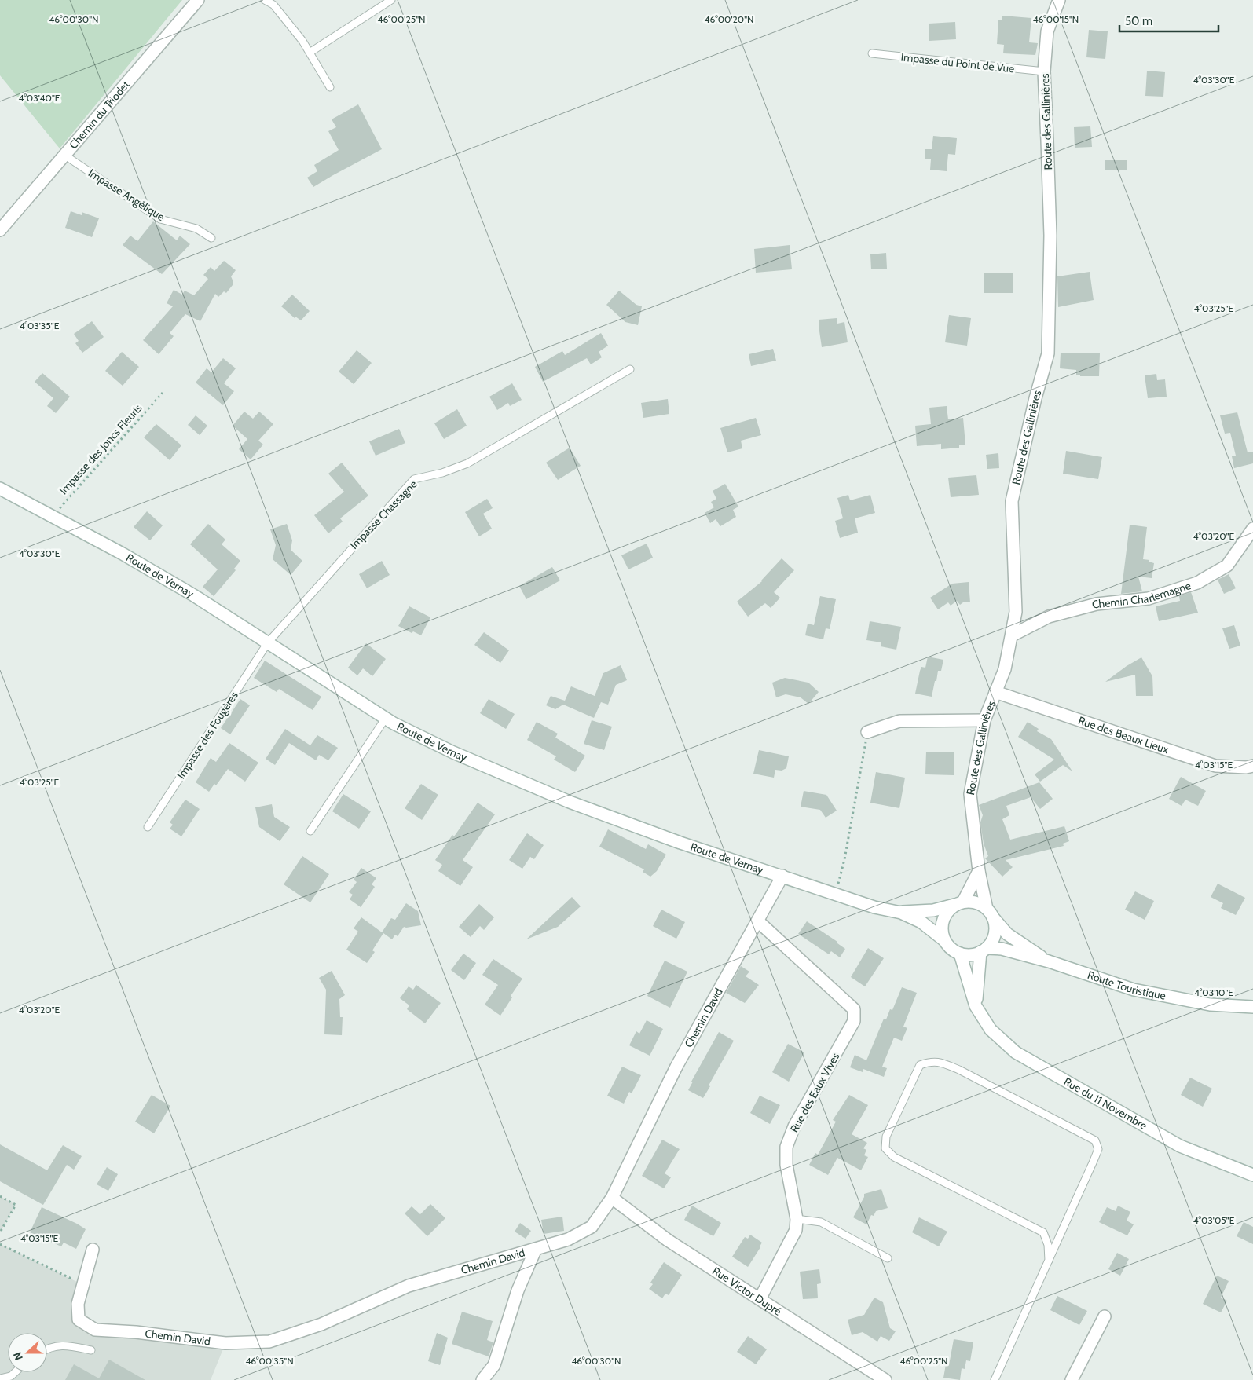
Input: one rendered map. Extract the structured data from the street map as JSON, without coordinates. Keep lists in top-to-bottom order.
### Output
{
  "streets": {
    "street": [
      "Chemin du Triodet",
      "Route des Gallinières",
      "Route de Vernay",
      "Chemin Charlemagne",
      "Rue des Beaux Lieux",
      "Route Touristique",
      "Chemin David",
      "Rue des Eaux Vives",
      "Rue du 11 Novembre",
      "Rue Victor Dupré"
    ],
    "lane": [
      "Impasse du Point de Vue",
      "Impasse Angélique",
      "Impasse Chassagne",
      "Impasse des Fougères"
    ],
    "path": ["Impasse des Joncs Fleuris"]
  },
  "crossings": [
    ["Impasse du Point de Vue", "Route des Gallinières"],
    ["Chemin du Triodet", "Impasse Angélique"],
    ["Route des Gallinières", "Route de Vernay"],
    ["Route des Gallinières", "Chemin Charlemagne"],
    ["Route des Gallinières", "Rue des Beaux Lieux"],
    ["Route des Gallinières", "Route Touristique"],
    ["Route des Gallinières", "Rue du 11 Novembre"],
    ["Impasse des Joncs Fleuris", "Route de Vernay"],
    ["Impasse Chassagne", "Route de Vernay"],
    ["Impasse Chassagne", "Impasse des Fougères"],
    ["Route de Vernay", "Impasse des Fougères"],
    ["Route de Vernay", "Route Touristique"],
    ["Route de Vernay", "Chemin David"],
    ["Route de Vernay", "Rue du 11 Novembre"],
    ["Route Touristique", "Rue du 11 Novembre"],
    ["Chemin David", "Rue des Eaux Vives"],
    ["Chemin David", "Rue Victor Dupré"],
    ["Rue des Eaux Vives", "Rue Victor Dupré"]
  ],
  "scale_bar": "50 m",
  "north": "left",
  "coordinates": [
    "46°00'30\"N",
    "46°00'25\"N",
    "46°00'20\"N",
    "46°00'15\"N",
    "4°03'30\"E",
    "4°03'40\"E",
    "4°03'25\"E",
    "4°03'35\"E",
    "4°03'20\"E",
    "4°03'15\"E",
    "4°03'10\"E",
    "4°03'05\"E",
    "46°00'35\"N"
  ]
}
